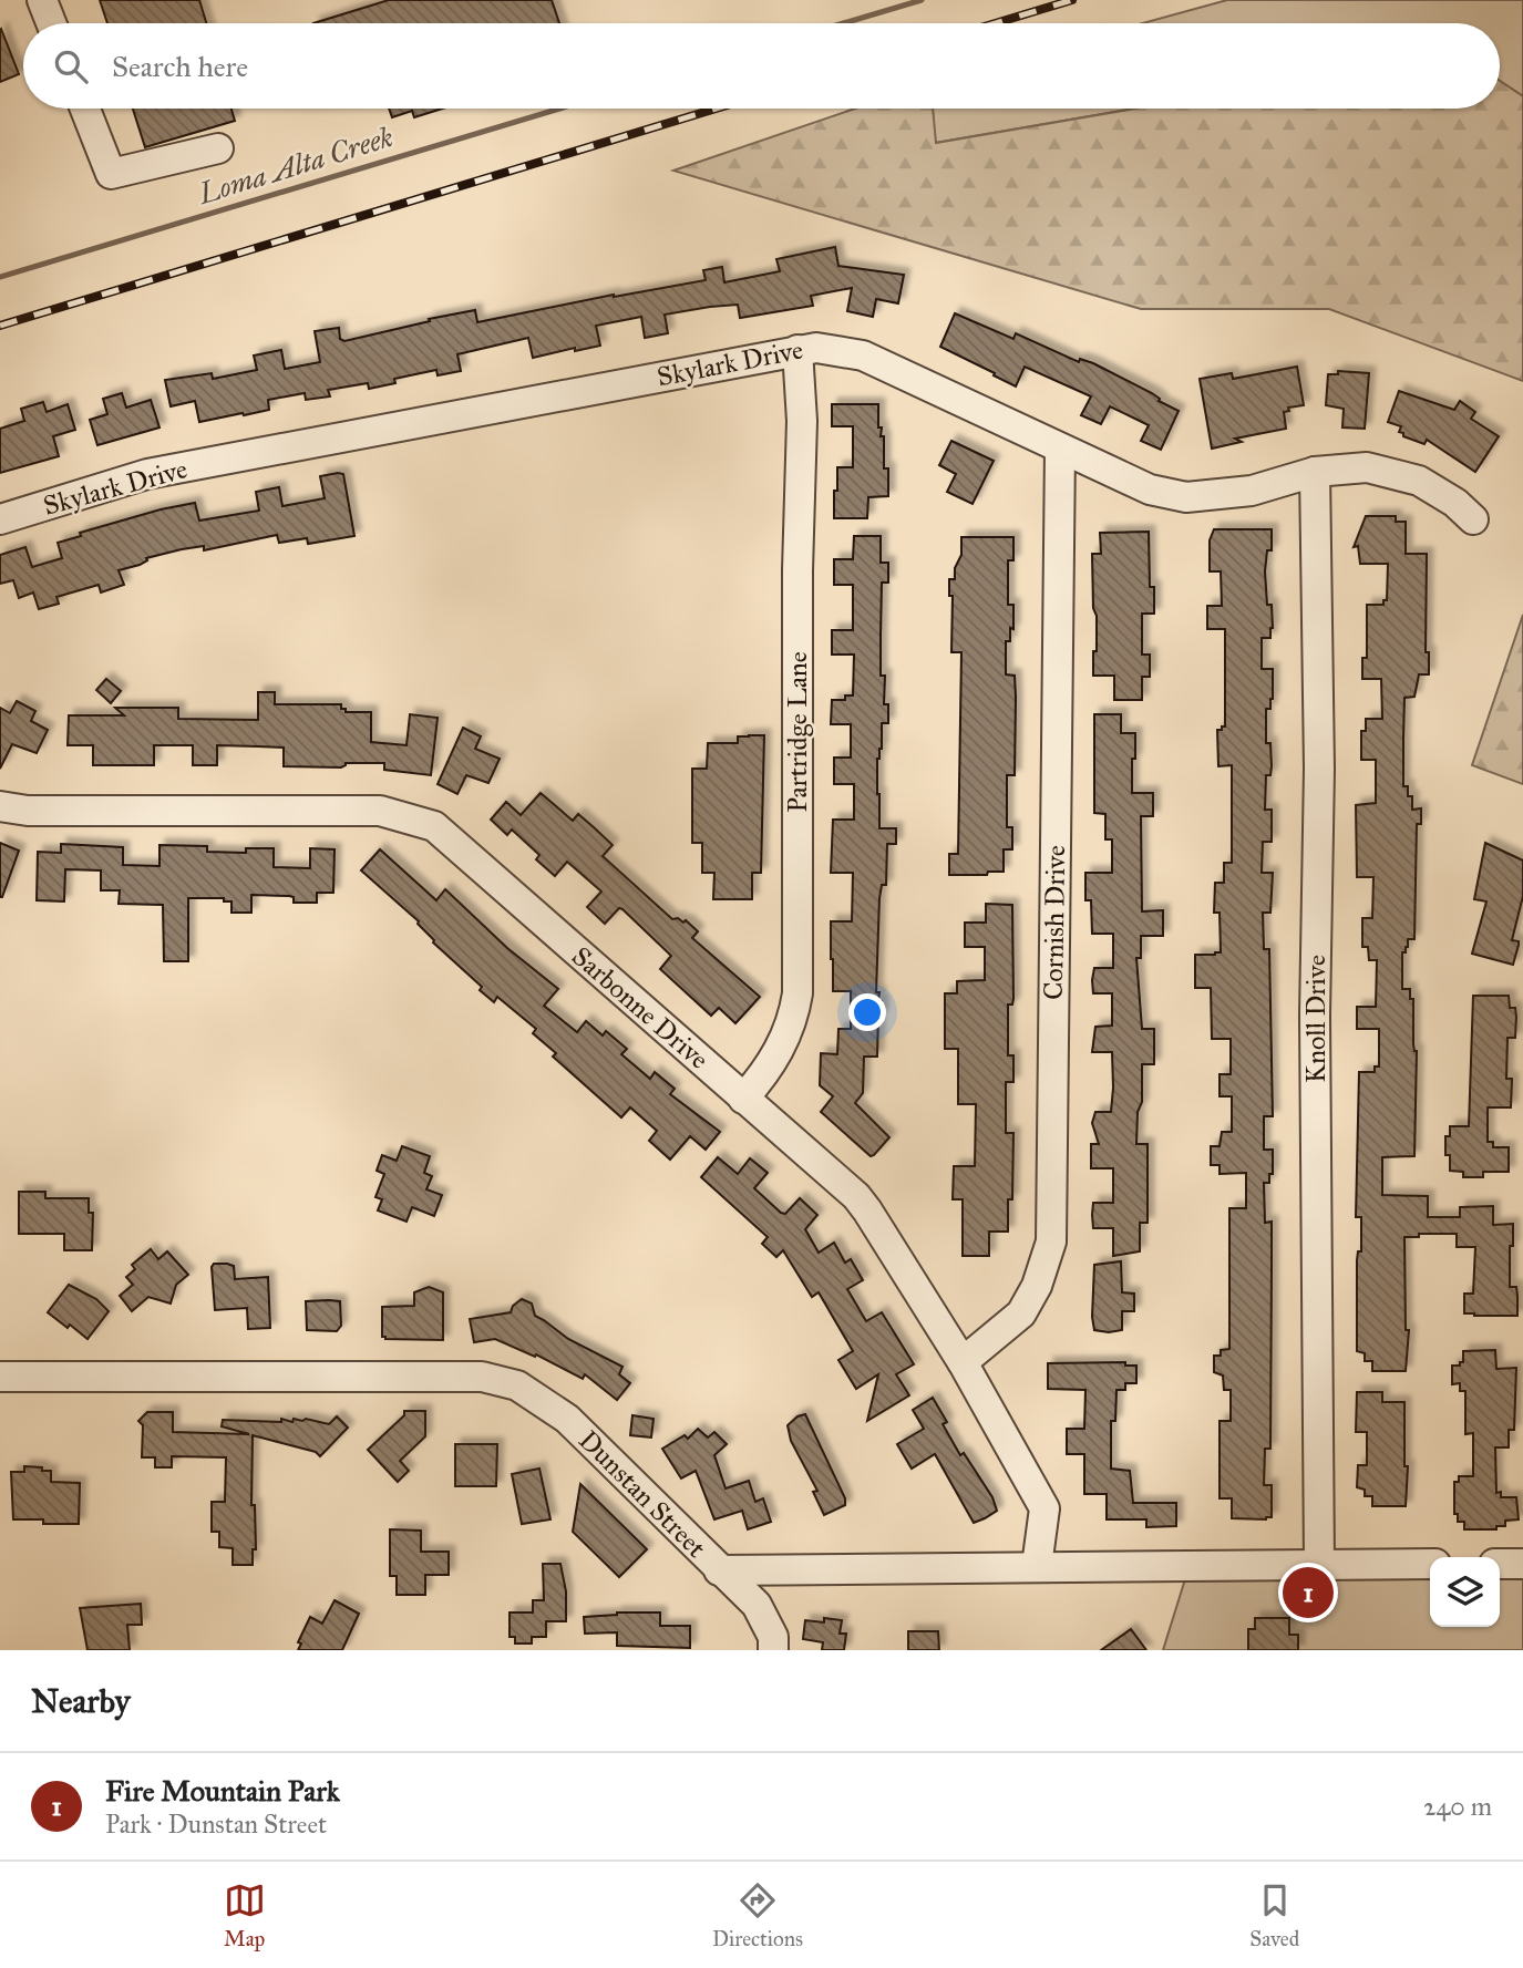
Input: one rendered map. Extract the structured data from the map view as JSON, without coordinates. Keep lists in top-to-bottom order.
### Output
{
  "streets": {
    "street": [
      "Skylark Drive",
      "Partridge Lane",
      "Cornish Drive",
      "Sarbonne Drive",
      "Knoll Drive",
      "Dunstan Street"
    ]
  },
  "crossings": [
    ["Skylark Drive", "Partridge Lane"],
    ["Skylark Drive", "Cornish Drive"],
    ["Skylark Drive", "Knoll Drive"],
    ["Partridge Lane", "Sarbonne Drive"],
    ["Cornish Drive", "Sarbonne Drive"],
    ["Sarbonne Drive", "Dunstan Street"],
    ["Knoll Drive", "Dunstan Street"]
  ],
  "water": ["Loma Alta Creek"],
  "page": {
    "search": "Search here",
    "pins": "1",
    "heading": "Nearby",
    "list": [
      {
        "mark": "1",
        "name": "Fire Mountain Park",
        "note": "Park · Dunstan Street",
        "value": "240 m"
      }
    ],
    "nav": ["Map", "Directions", "Saved"]
  }
}
